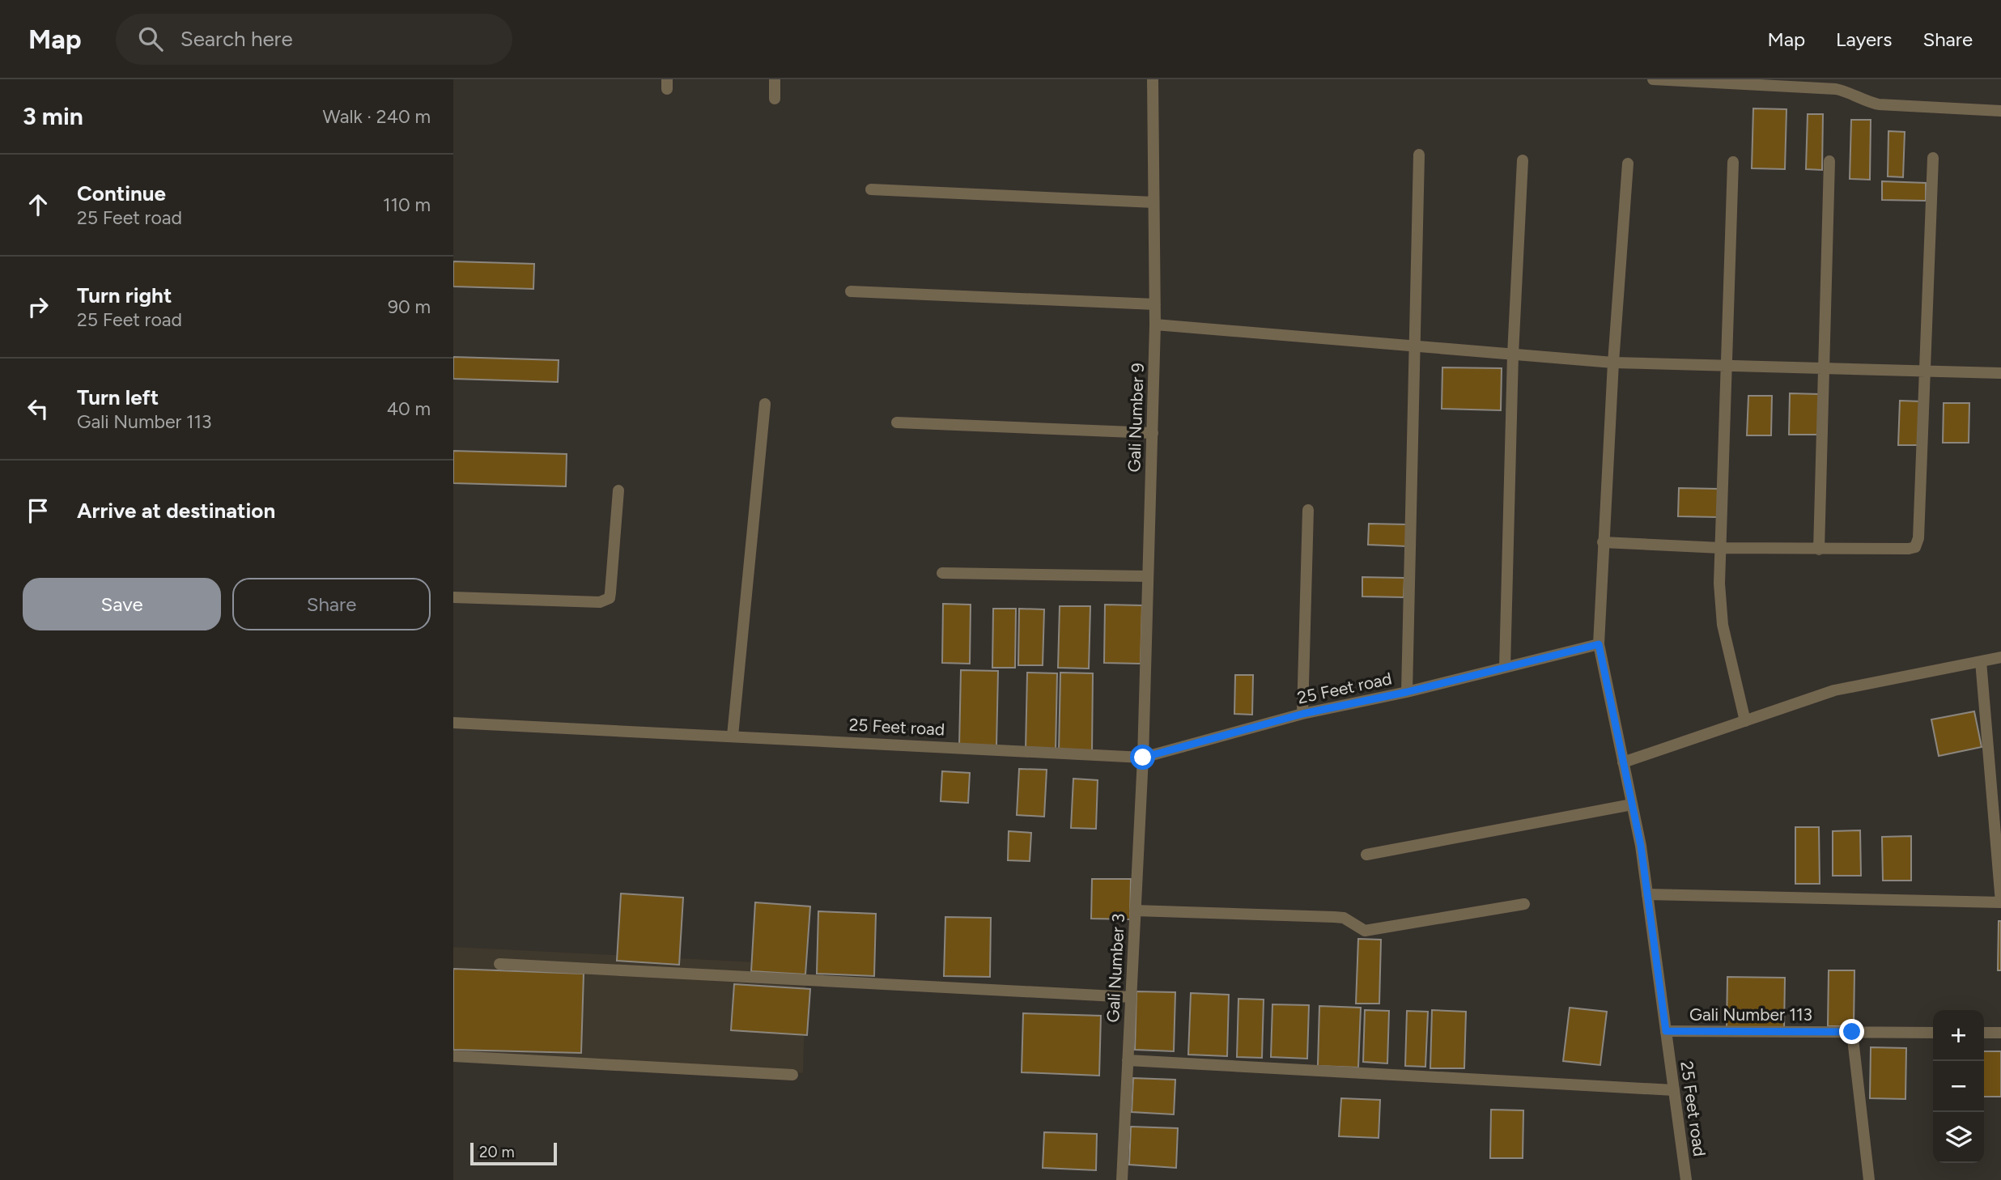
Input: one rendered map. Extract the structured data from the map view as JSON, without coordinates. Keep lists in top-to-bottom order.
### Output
{
  "streets": {
    "street": [
      "Gali Number 9",
      "25 Feet road",
      "Gali Number 3",
      "Gali Number 113"
    ]
  },
  "crossings": [
    ["Gali Number 9", "25 Feet road"],
    ["Gali Number 9", "Gali Number 3"],
    ["25 Feet road", "Gali Number 3"],
    ["25 Feet road", "Gali Number 113"]
  ],
  "scale_bar": "20 m",
  "page": {
    "header": "Map",
    "search": "Search here",
    "nav": ["Map", "Layers", "Share"],
    "heading": ["3 min", "Walk · 240 m"],
    "list": [
      ["Continue", "25 Feet road", "110 m"],
      ["Turn right", "25 Feet road", "90 m"],
      ["Turn left", "Gali Number 113", "40 m"],
      "Arrive at destination"
    ],
    "buttons": ["Save", "Share"],
    "map_buttons": ["+", "−"],
    "scale": "20 m"
  }
}
